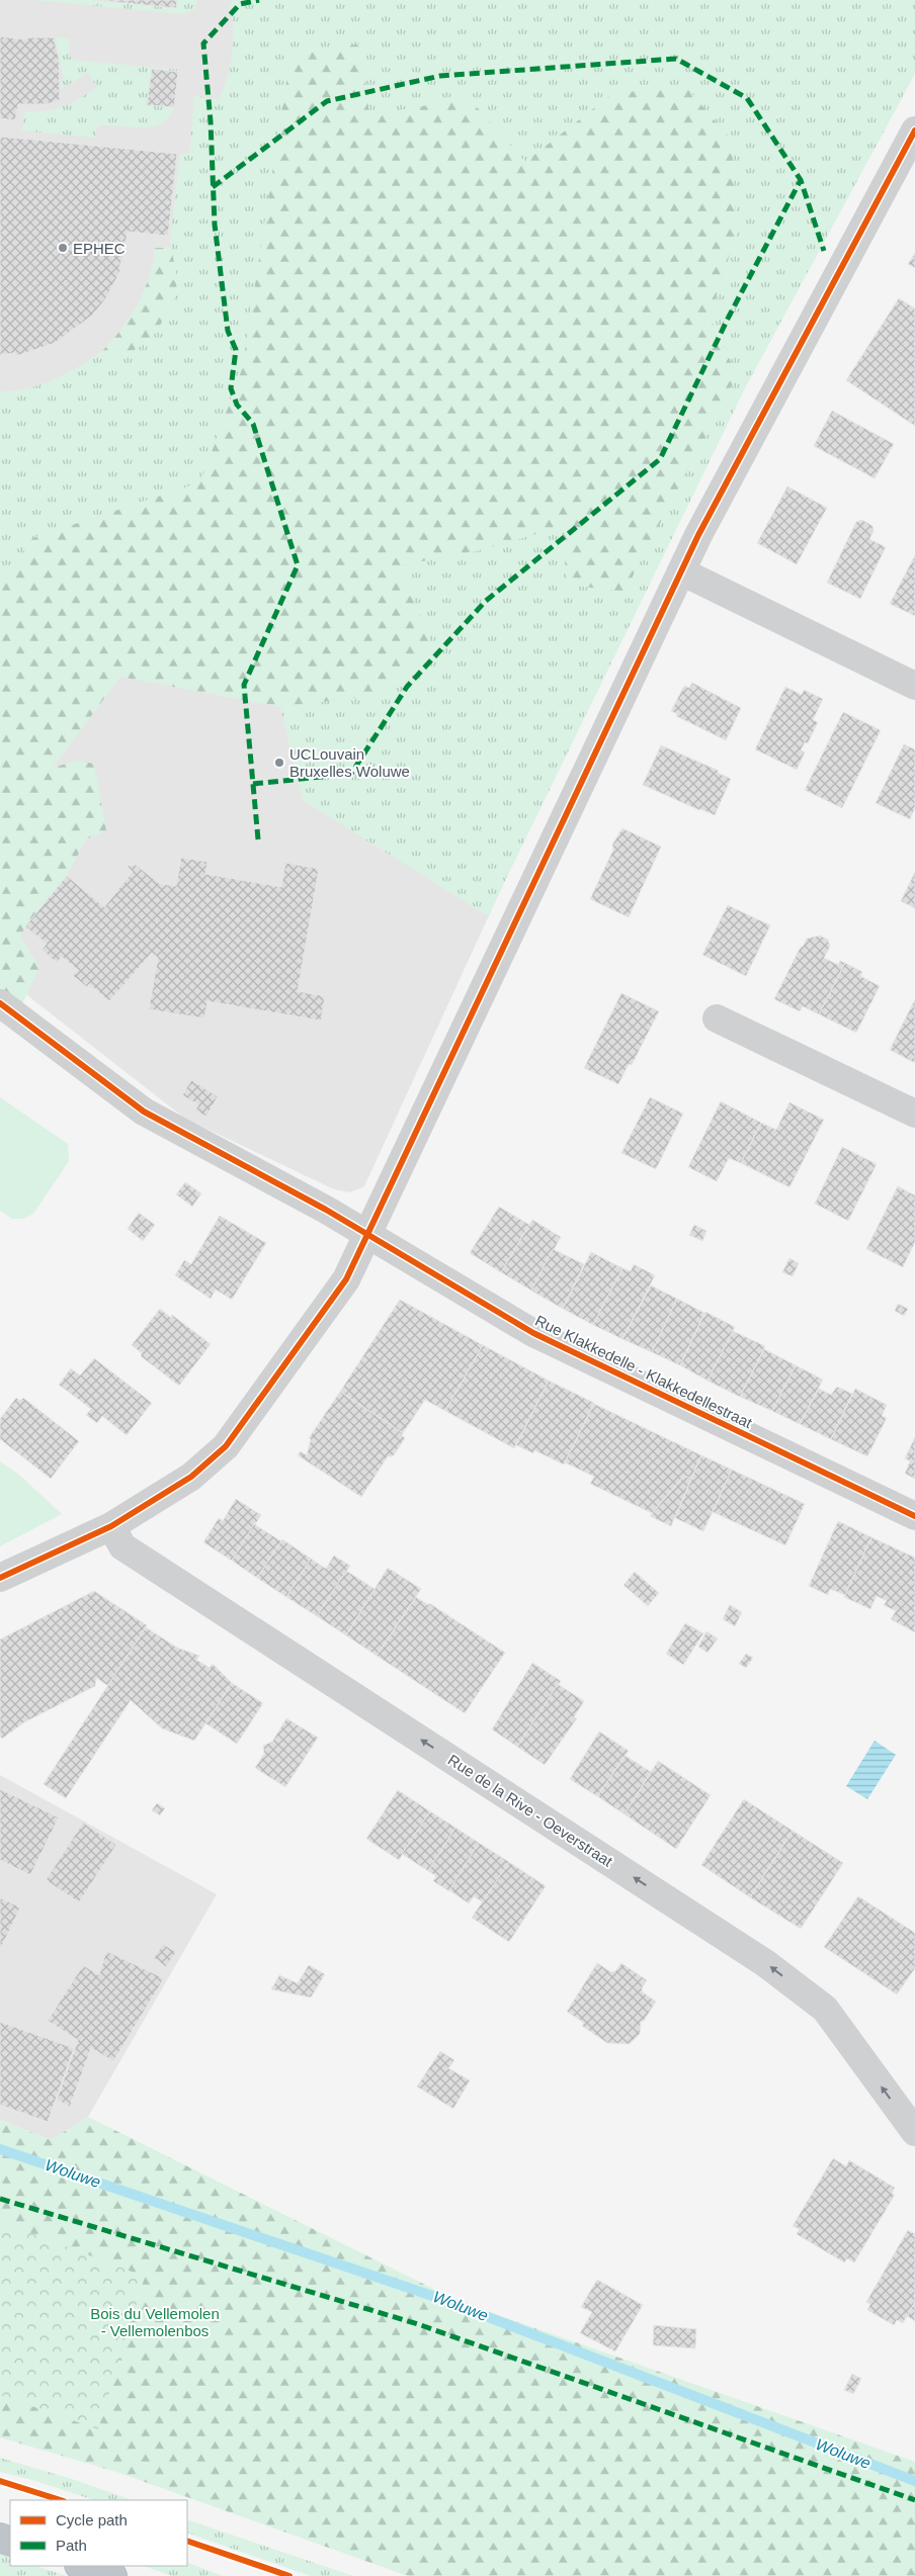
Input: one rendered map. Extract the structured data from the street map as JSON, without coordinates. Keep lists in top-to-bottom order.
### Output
{
  "streets": {
    "street": ["Rue Klakkedelle - Klakkedellestraat", "Rue de la Rive - Oeverstraat"]
  },
  "one_way": ["Rue de la Rive - Oeverstraat"],
  "water": ["Woluwe"],
  "parks": ["Bois du Vellemolen - Vellemolenbos"],
  "places": ["EPHEC", "UCLouvain Bruxelles Woluwe"],
  "legend": ["Cycle path", "Path"]
}
